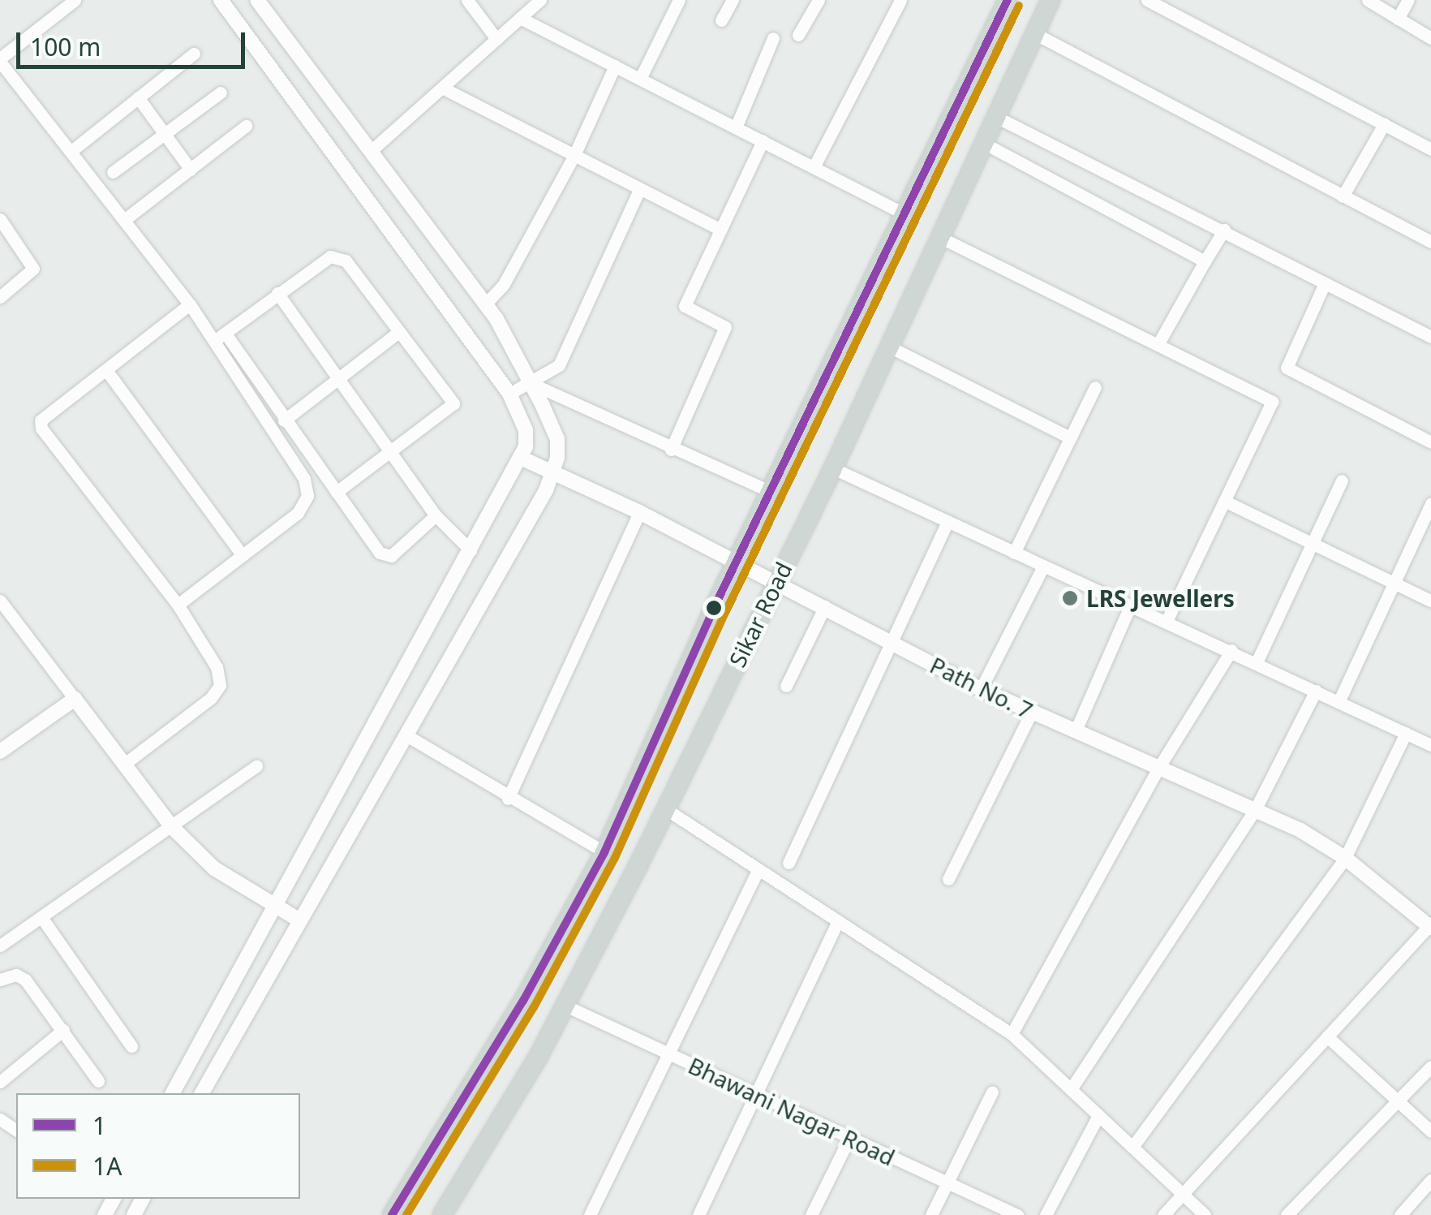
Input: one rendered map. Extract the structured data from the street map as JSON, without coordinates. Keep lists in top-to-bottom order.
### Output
{
  "streets": {
    "main road": ["Sikar Road"],
    "street": ["Path No. 7", "Bhawani Nagar Road"]
  },
  "crossings": [
    ["Sikar Road", "Path No. 7"],
    ["Sikar Road", "Bhawani Nagar Road"]
  ],
  "places": ["LRS Jewellers"],
  "lines": ["transit line 1", "transit line 1A"],
  "legend": ["1", "1A"],
  "scale_bar": "100 m"
}
